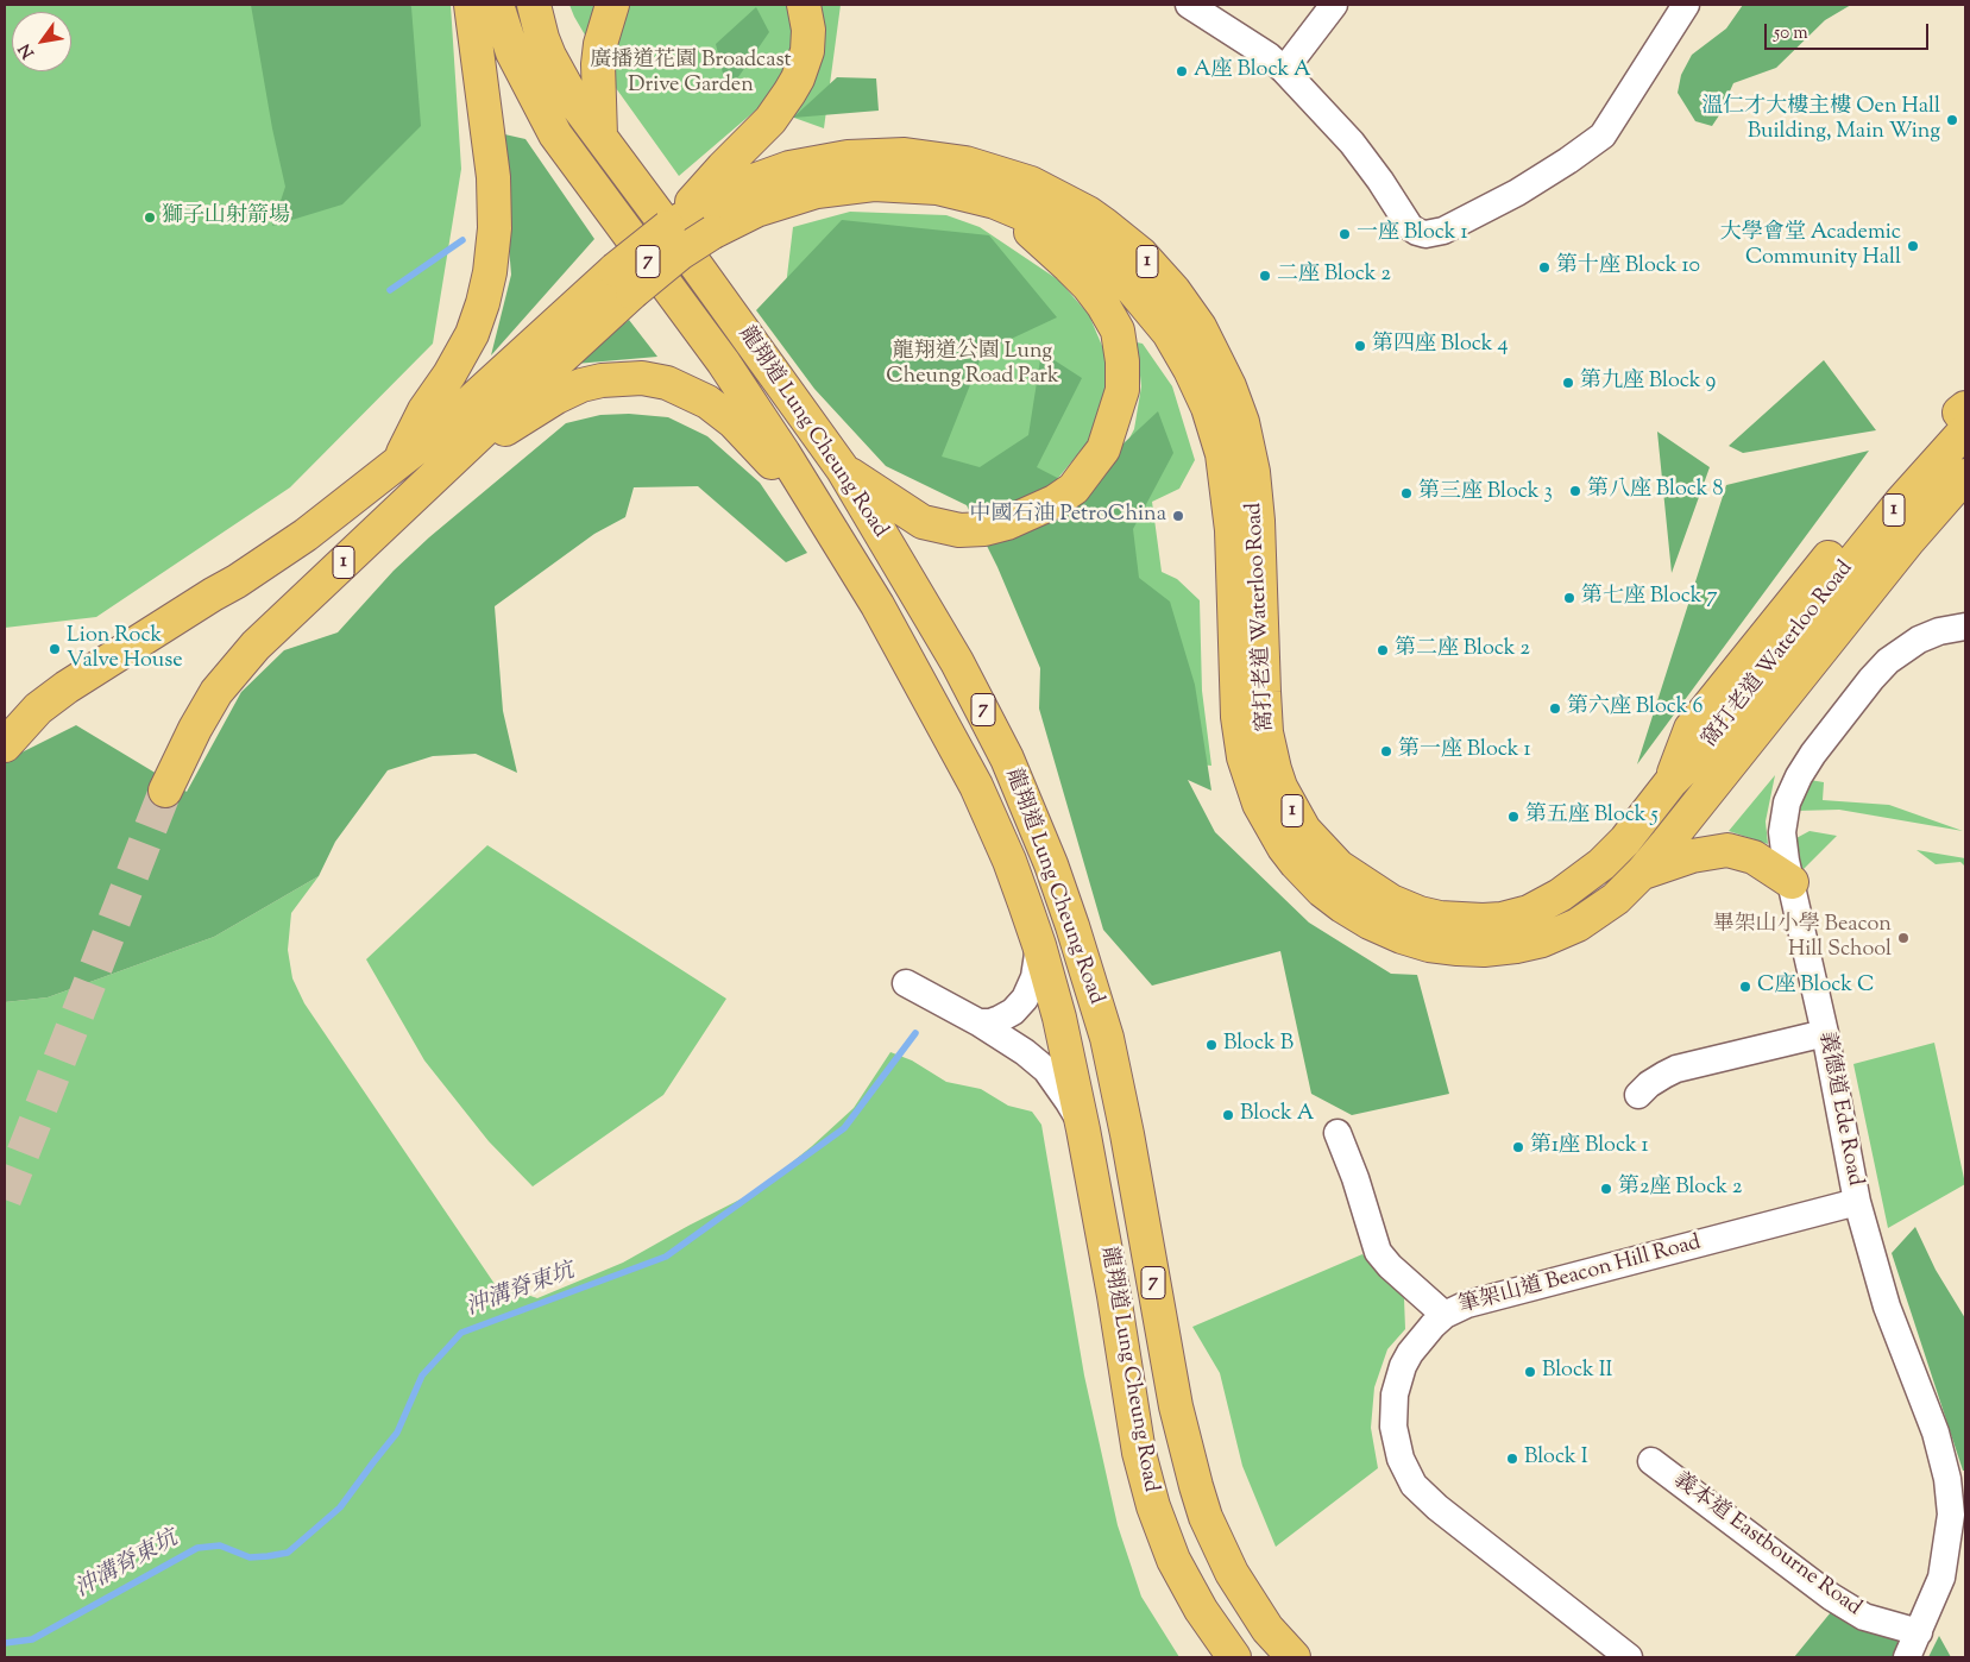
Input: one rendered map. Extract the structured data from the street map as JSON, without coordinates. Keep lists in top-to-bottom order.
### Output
{
  "streets": {
    "highway": [
      "7",
      "1",
      "龍翔道 Lung Cheung Road",
      "窩打老道 Waterloo Road"
    ],
    "street": ["義德道 Ede Road", "筆架山道 Beacon Hill Road", "義本道 Eastbourne Road"]
  },
  "crossings": [
    ["1", "窩打老道 Waterloo Road"],
    ["義德道 Ede Road", "筆架山道 Beacon Hill Road"],
    ["義德道 Ede Road", "義本道 Eastbourne Road"]
  ],
  "water": ["沖溝脊東坑"],
  "parks": ["廣播道花園 Broadcast Drive Garden", "龍翔道公園 Lung Cheung Road Park"],
  "places": [
    "A座 Block A",
    "溫仁才大樓主樓 Oen Hall Building, Main Wing",
    "獅子山射箭場",
    "一座 Block 1",
    "大學會堂 Academic Community Hall",
    "第十座 Block 10",
    "二座 Block 2",
    "第四座 Block 4",
    "第九座 Block 9",
    "第八座 Block 8",
    "第三座 Block 3",
    "中國石油 PetroChina",
    "第七座 Block 7",
    "Lion Rock Valve House",
    "第二座 Block 2",
    "第六座 Block 6",
    "第一座 Block 1",
    "第五座 Block 5",
    "畢架山小學 Beacon Hill School",
    "C座 Block C",
    "Block B",
    "Block A",
    "第1座 Block 1",
    "第2座 Block 2",
    "Block II",
    "Block I"
  ],
  "scale_bar": "50 m",
  "north": "bottom left"
}
